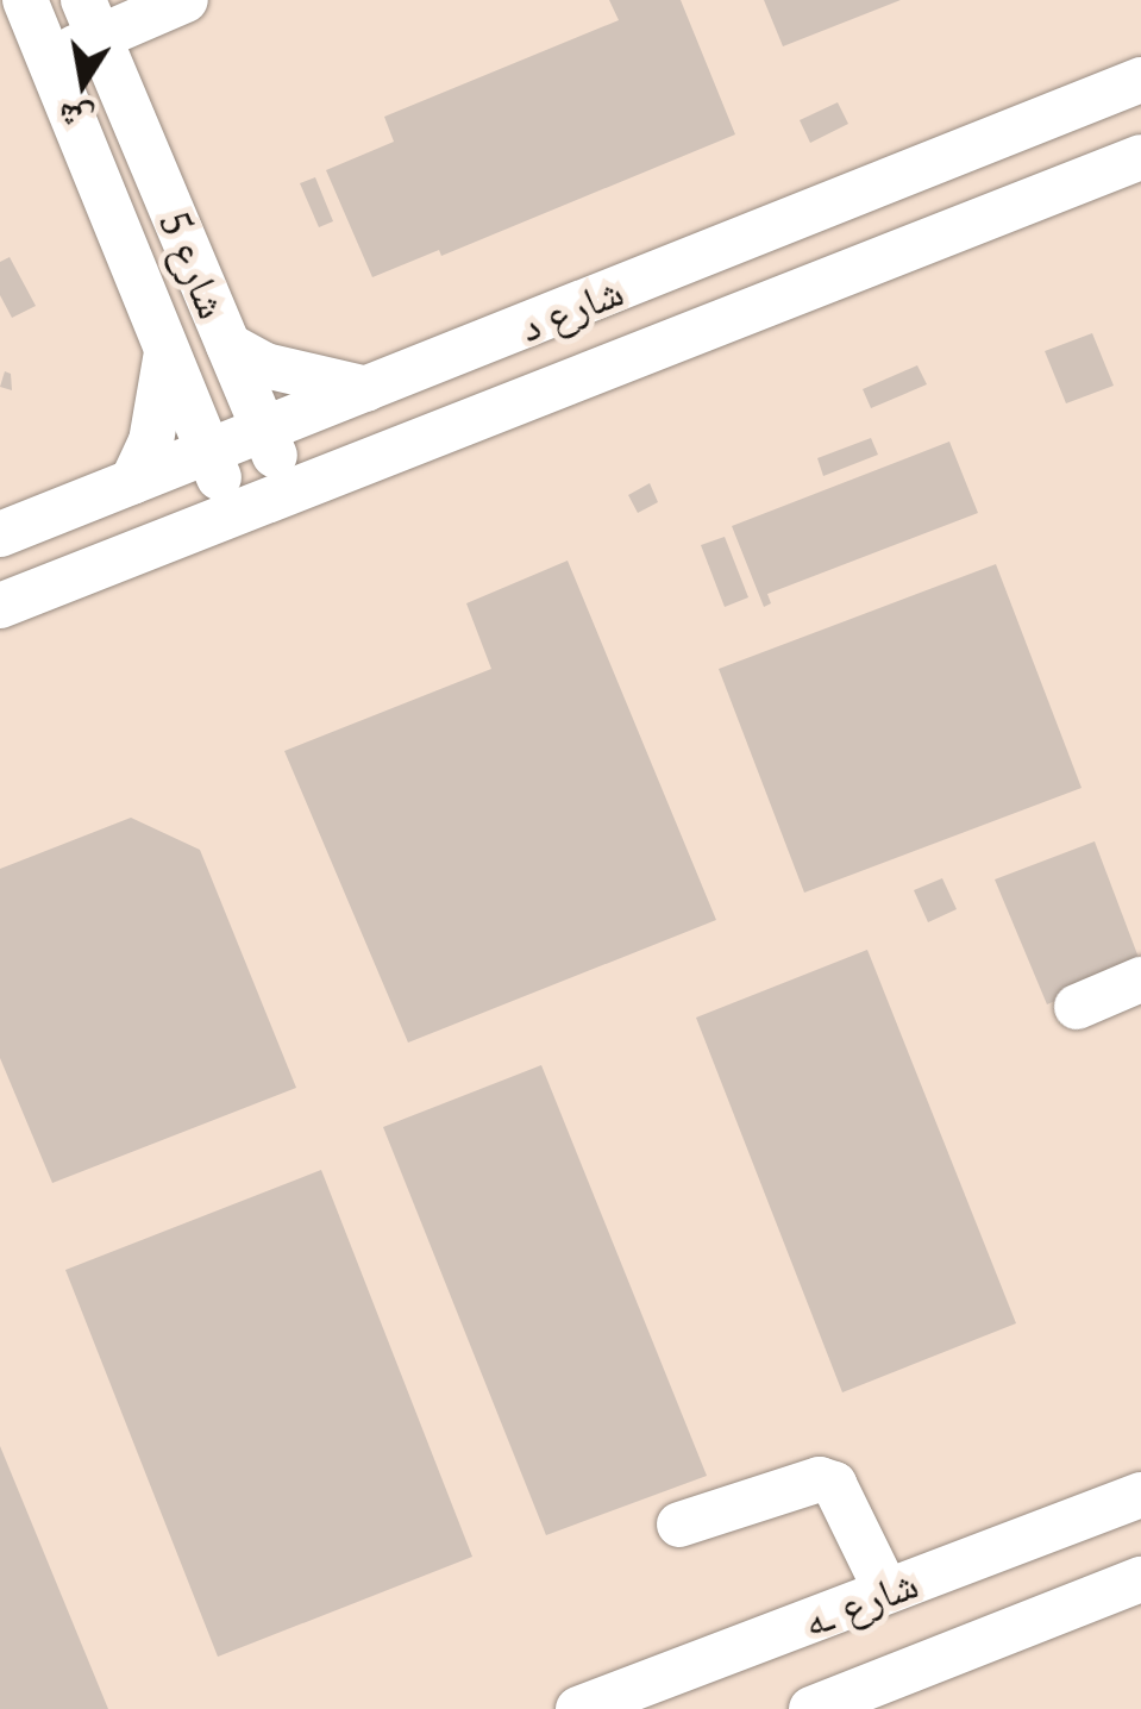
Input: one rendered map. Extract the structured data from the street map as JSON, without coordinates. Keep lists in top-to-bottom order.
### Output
{
  "streets": {
    "street": ["شارع 5", "شارع د", "شارع ـه"]
  },
  "crossings": [
    ["شارع 5", "شارع د"]
  ],
  "north": "bottom"
}
